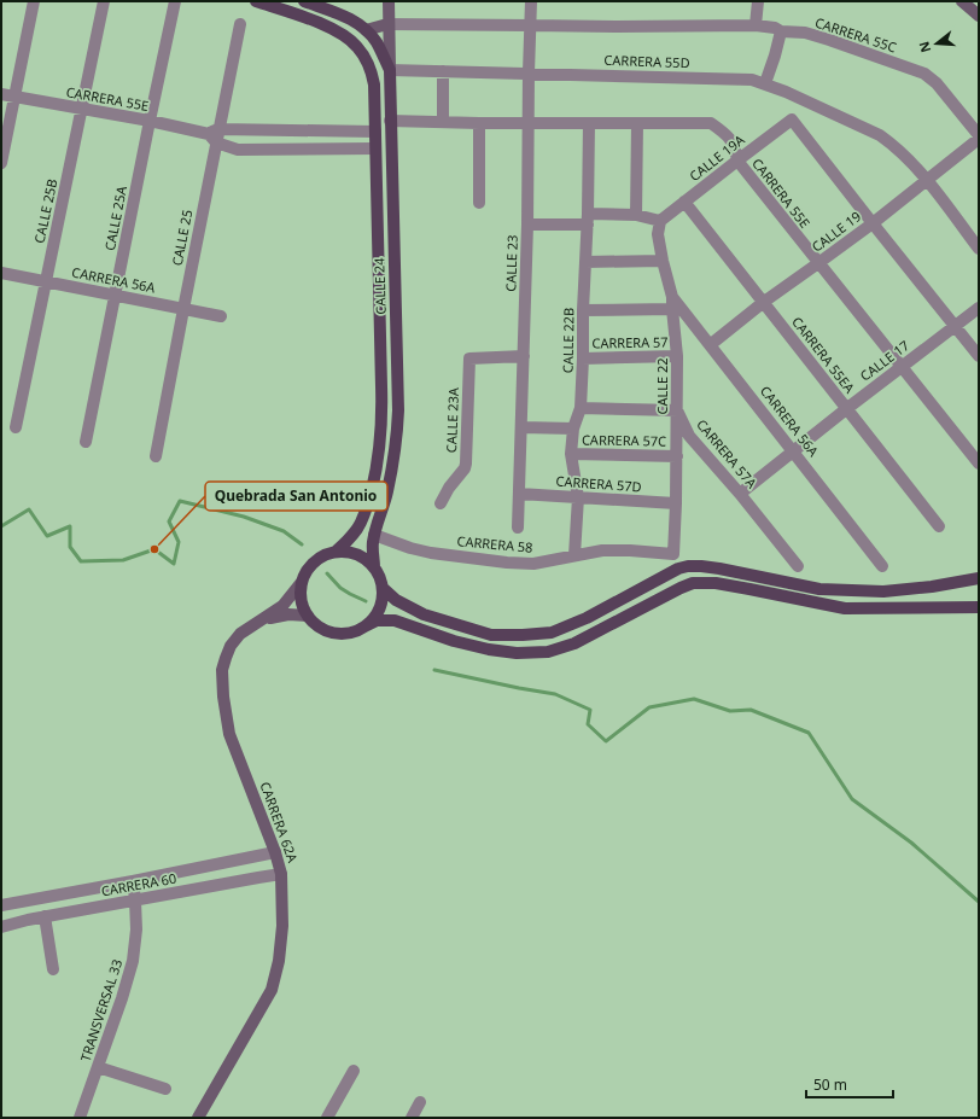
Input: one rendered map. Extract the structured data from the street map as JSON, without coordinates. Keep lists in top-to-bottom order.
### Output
{
  "streets": {
    "main road": ["CALLE 24"],
    "street": [
      "CARRERA 55C",
      "CARRERA 55D",
      "CARRERA 55E",
      "CALLE 19A",
      "CALLE 25B",
      "CALLE 25A",
      "CALLE 19",
      "CALLE 25",
      "CALLE 23",
      "CARRERA 56A",
      "CALLE 22B",
      "CARRERA 57",
      "CARRERA 55EA",
      "CALLE 17",
      "CALLE 22",
      "CALLE 23A",
      "CARRERA 57C",
      "CARRERA 57A",
      "CARRERA 57D",
      "CARRERA 58",
      "CARRERA 62A",
      "CARRERA 60",
      "TRANSVERSAL 33"
    ]
  },
  "crossings": [
    ["CARRERA 55C", "CALLE 23"],
    ["CARRERA 55C", "CALLE 24"],
    ["CARRERA 55D", "CALLE 19"],
    ["CARRERA 55D", "CALLE 23"],
    ["CARRERA 55D", "CALLE 24"],
    ["CARRERA 55E", "CALLE 19A"],
    ["CARRERA 55E", "CALLE 25B"],
    ["CARRERA 55E", "CALLE 25A"],
    ["CARRERA 55E", "CALLE 19"],
    ["CARRERA 55E", "CALLE 25"],
    ["CARRERA 55E", "CALLE 23"],
    ["CARRERA 55E", "CALLE 24"],
    ["CARRERA 55E", "CALLE 22B"],
    ["CARRERA 55E", "CALLE 17"],
    ["CALLE 19A", "CALLE 19"],
    ["CALLE 19A", "CARRERA 55EA"],
    ["CALLE 19A", "CALLE 22"],
    ["CALLE 25B", "CARRERA 56A"],
    ["CALLE 25A", "CARRERA 56A"],
    ["CALLE 19", "CARRERA 56A"],
    ["CALLE 19", "CARRERA 55EA"],
    ["CALLE 25", "CARRERA 56A"],
    ["CALLE 23", "CALLE 23A"],
    ["CALLE 23", "CARRERA 57D"],
    ["CARRERA 56A", "CALLE 17"],
    ["CARRERA 56A", "CALLE 22"],
    ["CALLE 24", "CARRERA 58"],
    ["CALLE 24", "CARRERA 62A"],
    ["CALLE 22B", "CARRERA 57"],
    ["CALLE 22B", "CARRERA 57C"],
    ["CALLE 22B", "CARRERA 57D"],
    ["CALLE 22B", "CARRERA 58"],
    ["CARRERA 57", "CALLE 22"],
    ["CARRERA 55EA", "CALLE 17"],
    ["CALLE 17", "CARRERA 57A"],
    ["CALLE 22", "CARRERA 57C"],
    ["CALLE 22", "CARRERA 57A"],
    ["CALLE 22", "CARRERA 57D"],
    ["CALLE 22", "CARRERA 58"],
    ["CARRERA 62A", "CARRERA 60"],
    ["CARRERA 60", "TRANSVERSAL 33"]
  ],
  "places": ["Quebrada San Antonio"],
  "scale_bar": "50 m",
  "north": "left"
}
